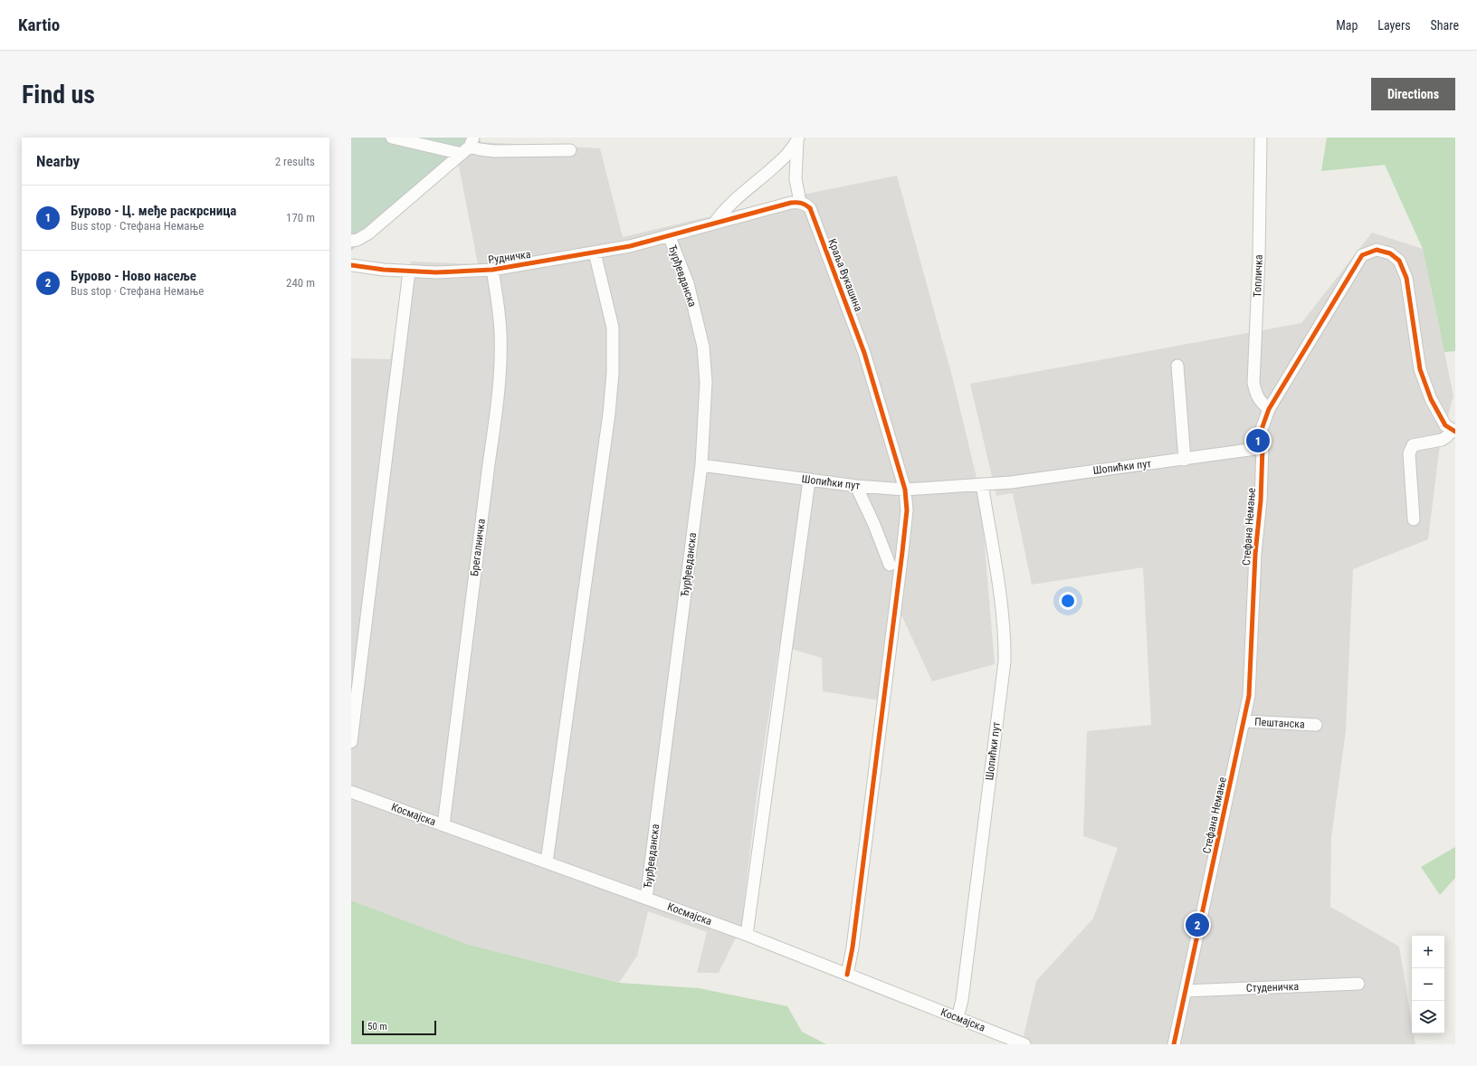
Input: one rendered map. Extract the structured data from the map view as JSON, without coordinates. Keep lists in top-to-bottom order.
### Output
{
  "streets": {
    "street": [
      "Рудничка",
      "Краља Вукашина",
      "Ђурђевданска",
      "Топличка",
      "Шопићки пут",
      "Стефана Немање",
      "Брегалничка",
      "Пештанска",
      "Космајска",
      "Студеничка"
    ]
  },
  "crossings": [
    ["Рудничка", "Ђурђевданска"],
    ["Рудничка", "Брегалничка"],
    ["Краља Вукашина", "Шопићки пут"],
    ["Краља Вукашина", "Космајска"],
    ["Ђурђевданска", "Шопићки пут"],
    ["Ђурђевданска", "Космајска"],
    ["Топличка", "Стефана Немање"],
    ["Шопићки пут", "Стефана Немање"],
    ["Шопићки пут", "Космајска"],
    ["Стефана Немање", "Пештанска"],
    ["Стефана Немање", "Студеничка"],
    ["Брегалничка", "Космајска"]
  ],
  "scale_bar": "50 m",
  "page": {
    "header": "Kartio",
    "nav": ["Map", "Layers", "Share"],
    "buttons": "Directions",
    "title": "Find us",
    "heading": ["Nearby", "2 results"],
    "list": [
      {
        "mark": "1",
        "name": "Бурово - Ц. међе раскрсница",
        "note": "Bus stop · Стефана Немање",
        "value": "170 m"
      },
      {
        "mark": "2",
        "name": "Бурово - Ново насеље",
        "note": "Bus stop · Стефана Немање",
        "value": "240 m"
      }
    ],
    "pins": ["1", "2"],
    "map_buttons": ["+", "−"],
    "scale": "50 m"
  }
}
